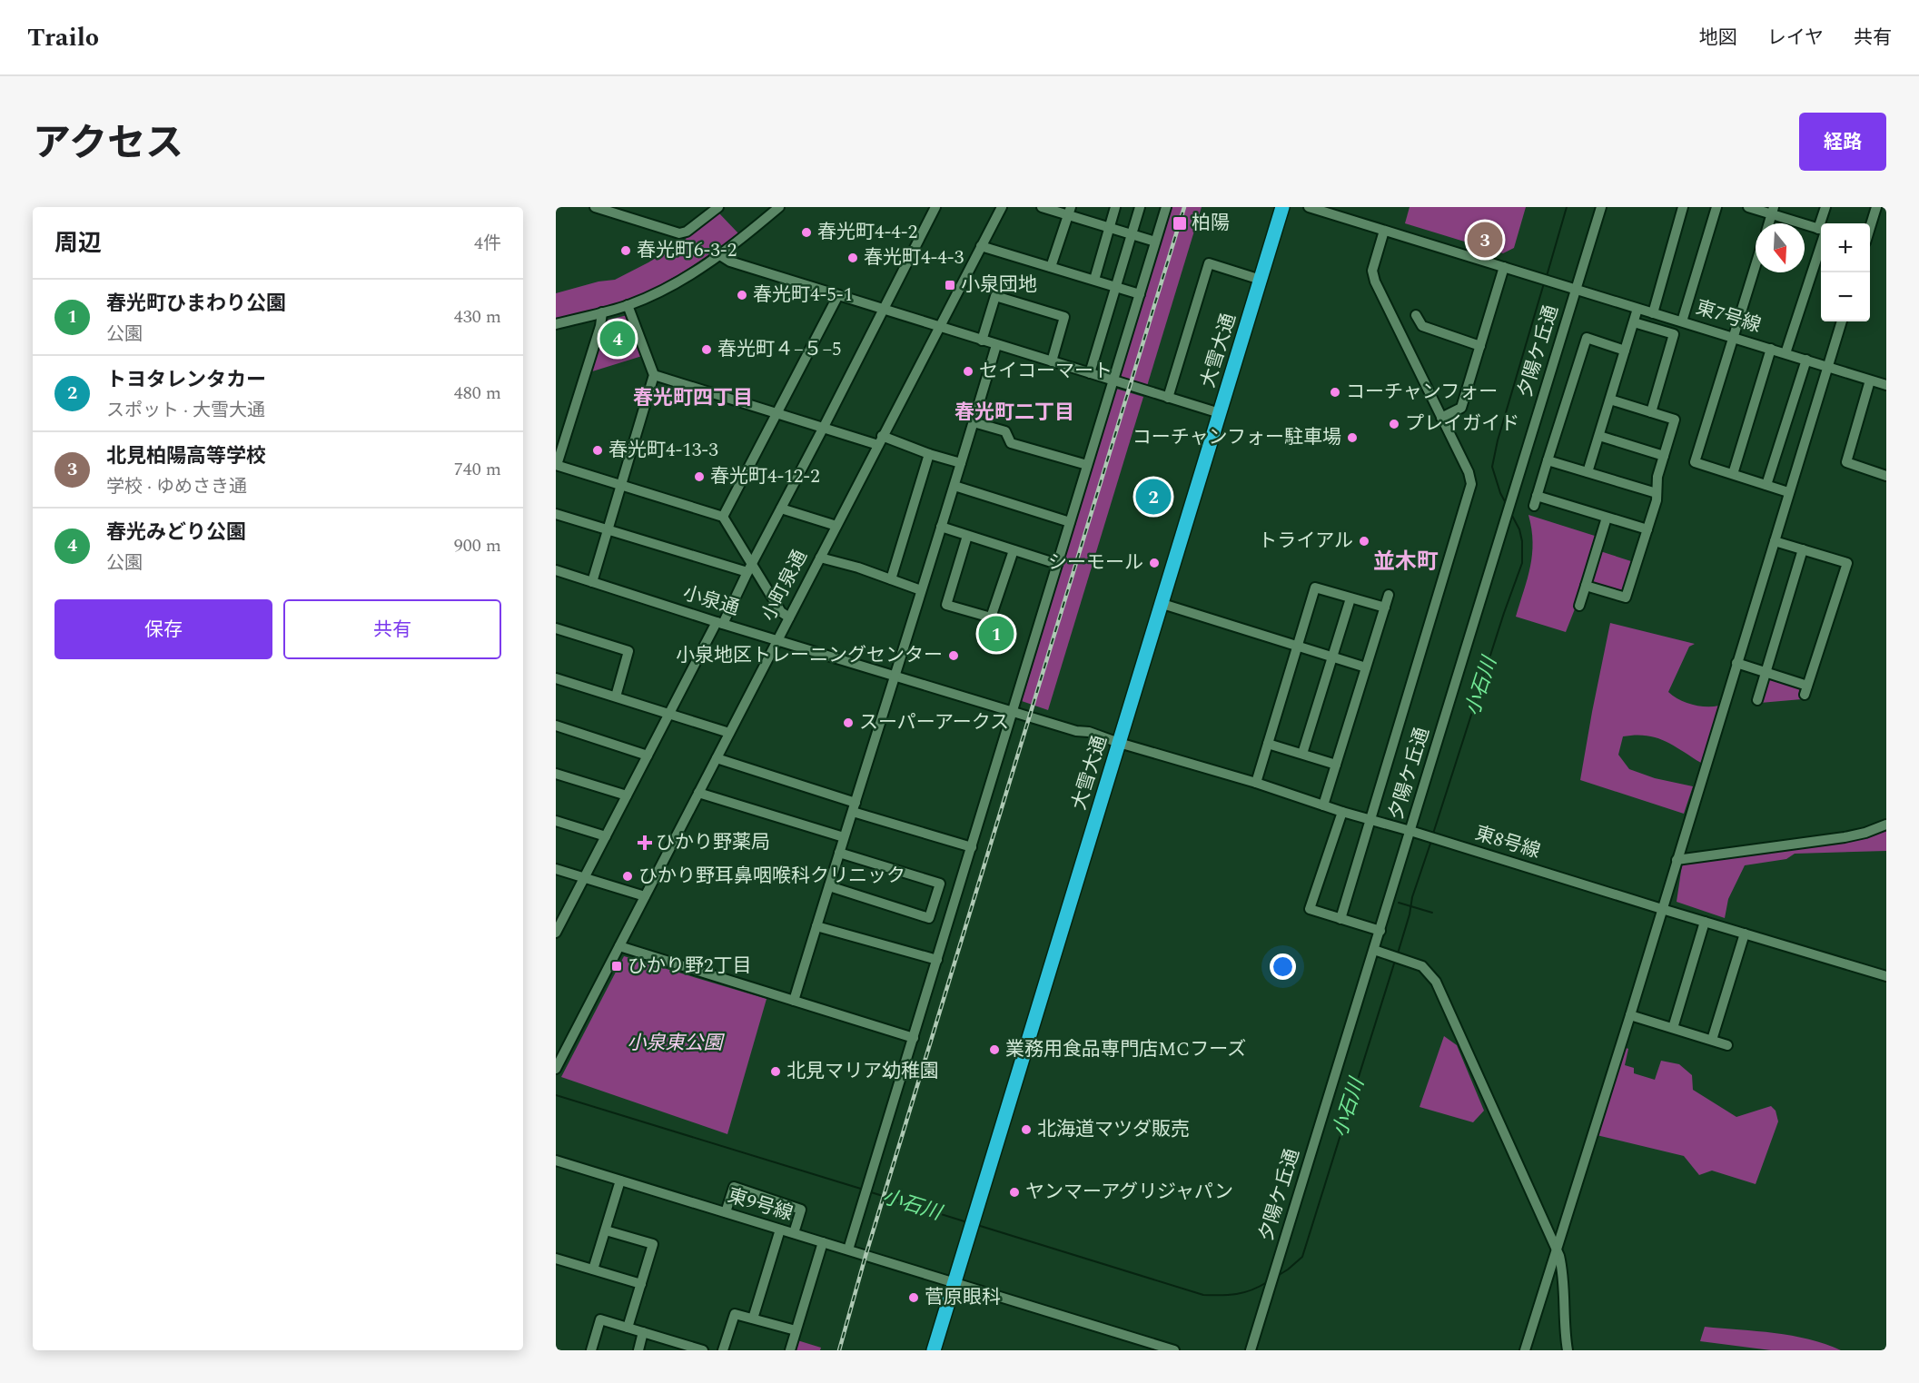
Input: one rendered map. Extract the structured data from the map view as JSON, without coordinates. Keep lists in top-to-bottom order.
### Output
{
  "streets": {
    "highway": ["大雪大通"],
    "street": [
      "東7号線",
      "夕陽ケ丘通",
      "小町泉通",
      "小泉通",
      "東8号線",
      "東9号線"
    ]
  },
  "crossings": [
    ["東7号線", "夕陽ケ丘通"],
    ["大雪大通", "小泉通"],
    ["大雪大通", "東8号線"],
    ["大雪大通", "東9号線"],
    ["夕陽ケ丘通", "東8号線"],
    ["小町泉通", "小泉通"],
    ["小泉通", "東8号線"]
  ],
  "districts": ["春光町四丁目", "春光町二丁目", "並木町"],
  "water": ["小石川"],
  "parks": ["小泉東公園"],
  "places": {
    "transit": ["柏陽", "小泉団地", "ひかり野2丁目"],
    "other": [
      "春光町4-4-2",
      "春光町6-3-2",
      "春光町4-4-3",
      "春光町4-5-1",
      "春光町４−５−5",
      "セイコーマート",
      "コーチャンフォー",
      "プレイガイド",
      "コーチャンフォー駐車場",
      "春光町4-13-3",
      "春光町4-12-2",
      "トライアル",
      "シーモール",
      "小泉地区トレーニングセンター",
      "スーパーアークス",
      "ひかり野耳鼻咽喉科クリニック",
      "業務用食品専門店MCフーズ",
      "北見マリア幼稚園",
      "北海道マツダ販売",
      "ヤンマーアグリジャパン",
      "菅原眼科"
    ],
    "health": ["ひかり野薬局"]
  },
  "north": "bottom",
  "page": {
    "header": "Trailo",
    "nav": ["地図", "レイヤ", "共有"],
    "title": "アクセス",
    "buttons": [
      "経路",
      ["保存", "共有"]
    ],
    "heading": ["周辺", "4件"],
    "pins": [
      "3",
      "4",
      "2",
      "1"
    ],
    "map_buttons": ["+", "−"],
    "list": [
      {
        "mark": "1",
        "name": "春光町ひまわり公園",
        "note": "公園",
        "value": "430 m"
      },
      {
        "mark": "2",
        "name": "トヨタレンタカー",
        "note": "スポット · 大雪大通",
        "value": "480 m"
      },
      {
        "mark": "3",
        "name": "北見柏陽高等学校",
        "note": "学校 · ゆめさき通",
        "value": "740 m"
      },
      {
        "mark": "4",
        "name": "春光みどり公園",
        "note": "公園",
        "value": "900 m"
      }
    ]
  }
}
